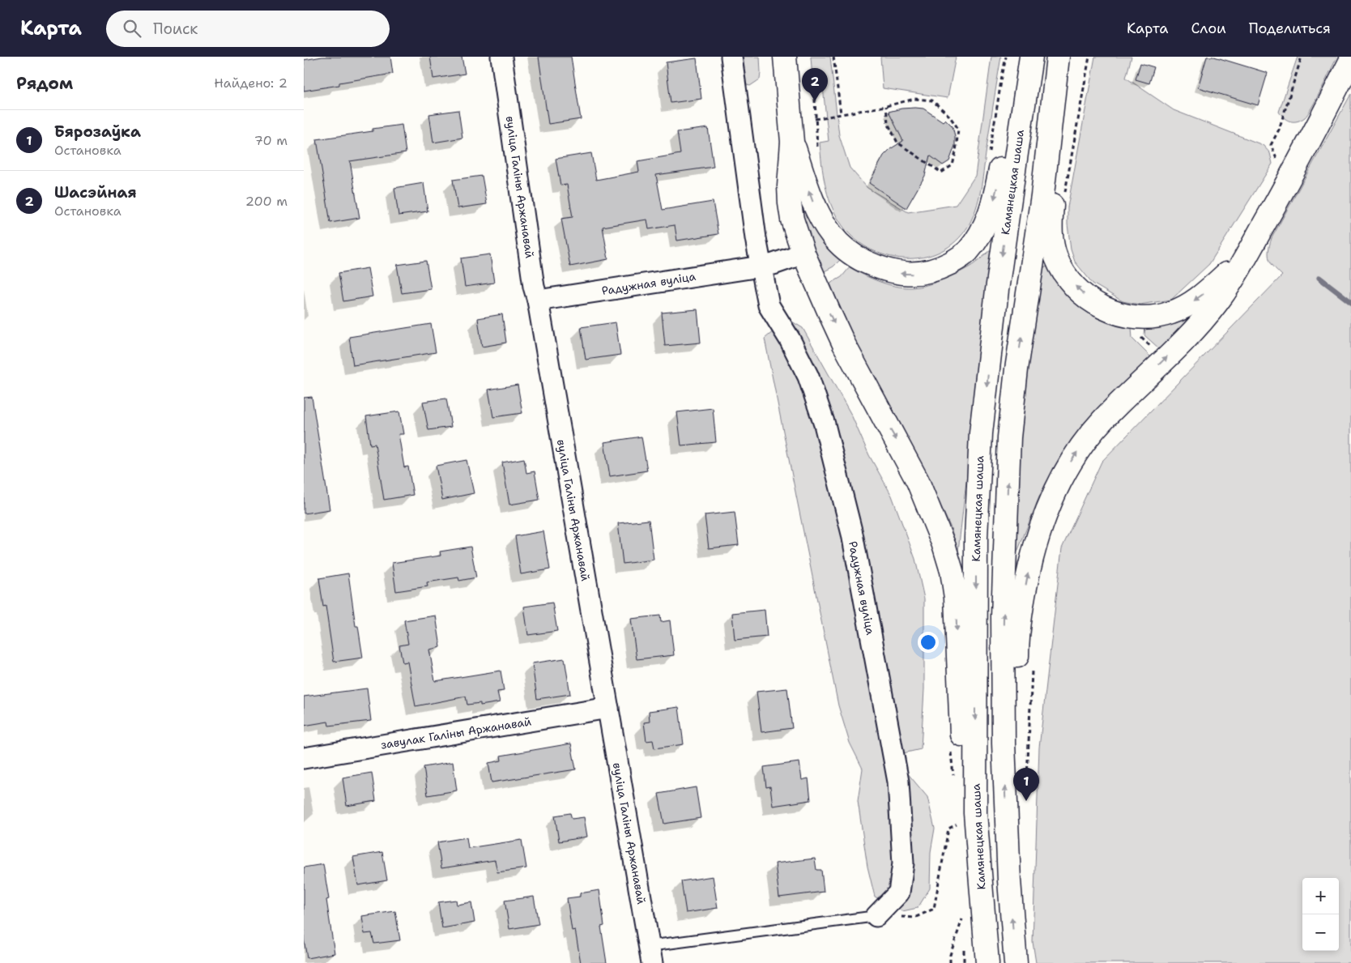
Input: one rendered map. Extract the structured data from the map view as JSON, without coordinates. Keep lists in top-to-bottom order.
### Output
{
  "streets": {
    "main road": ["Камянецкая шаша"],
    "street": ["вуліца Галіны Аржанавай", "Радужная вуліца", "завулак Галіны Аржанавай"]
  },
  "crossings": [
    ["вуліца Галіны Аржанавай", "Радужная вуліца"],
    ["вуліца Галіны Аржанавай", "завулак Галіны Аржанавай"]
  ],
  "page": {
    "header": "Карта",
    "search": "Поиск",
    "nav": ["Карта", "Слои", "Поделиться"],
    "heading": ["Рядом", "Найдено: 2"],
    "pins": ["2", "1"],
    "list": [
      {
        "mark": "1",
        "name": "Бярозаўка",
        "note": "Остановка",
        "value": "70 m"
      },
      {
        "mark": "2",
        "name": "Шасэйная",
        "note": "Остановка",
        "value": "200 m"
      }
    ],
    "map_buttons": ["+", "−"]
  }
}
